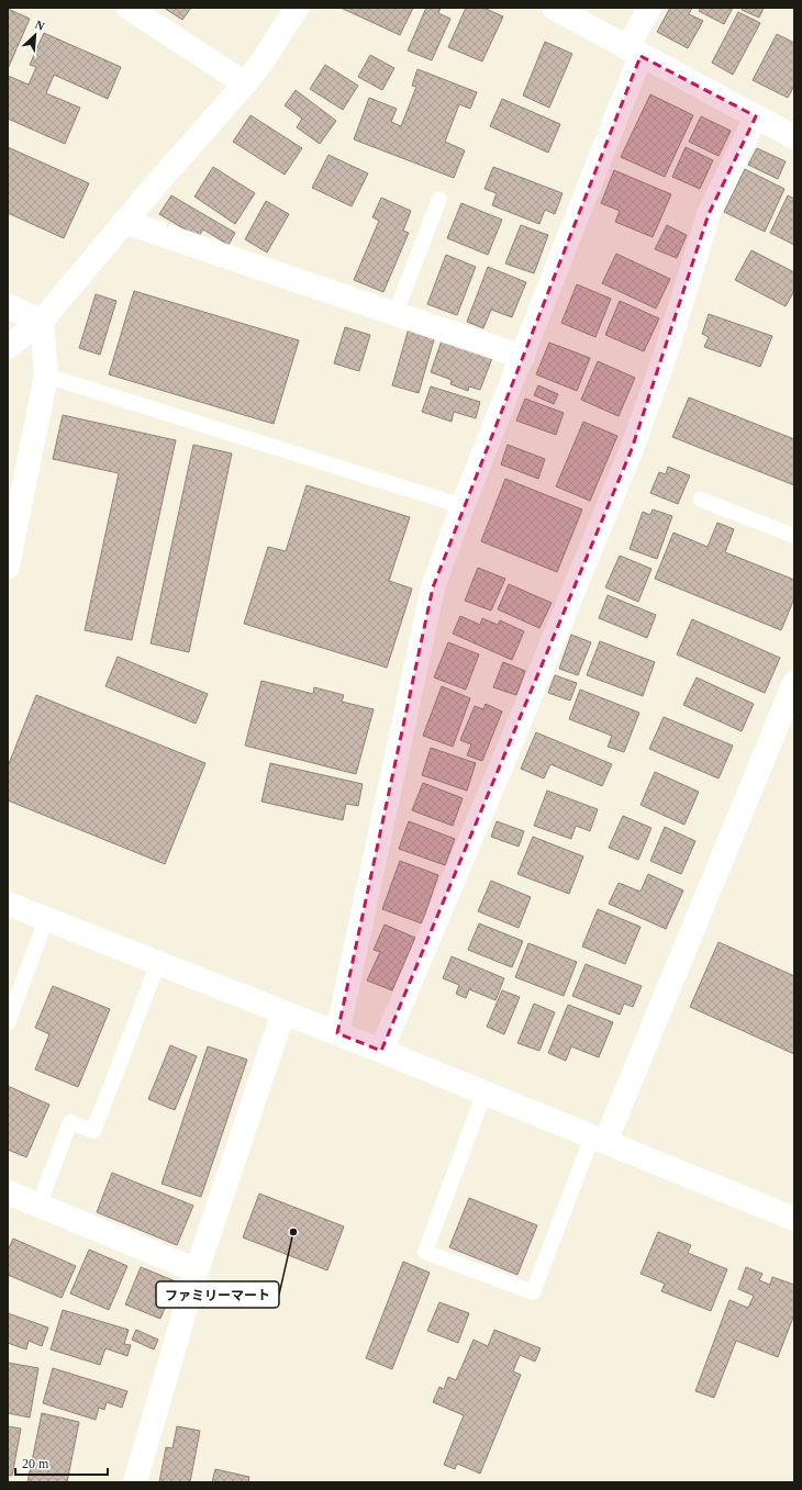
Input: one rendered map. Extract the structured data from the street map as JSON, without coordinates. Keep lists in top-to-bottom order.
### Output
{
  "places": ["ファミリーマート"],
  "scale_bar": "20 m",
  "north": "top right"
}
